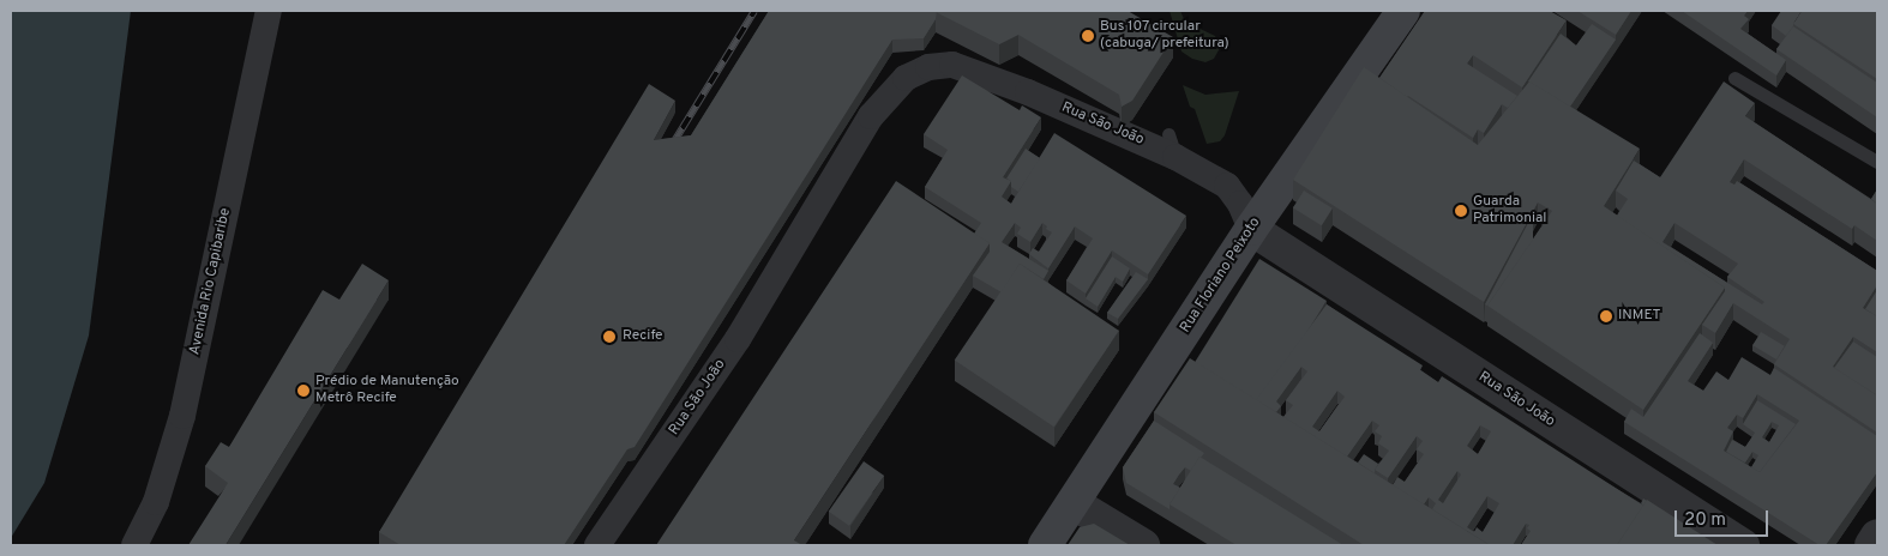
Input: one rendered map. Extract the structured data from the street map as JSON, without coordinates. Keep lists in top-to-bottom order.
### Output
{
  "streets": {
    "main road": ["Rua Floriano Peixoto"],
    "street": ["Rua São João", "Avenida Rio Capibaribe"]
  },
  "crossings": [
    ["Rua São João", "Rua Floriano Peixoto"]
  ],
  "places": [
    "Bus 107 circular (cabuga/ prefeitura)",
    "Guarda Patrimonial",
    "INMET",
    "Recife",
    "Prédio de Manutenção Metrô Recife"
  ],
  "scale_bar": "20 m"
}
